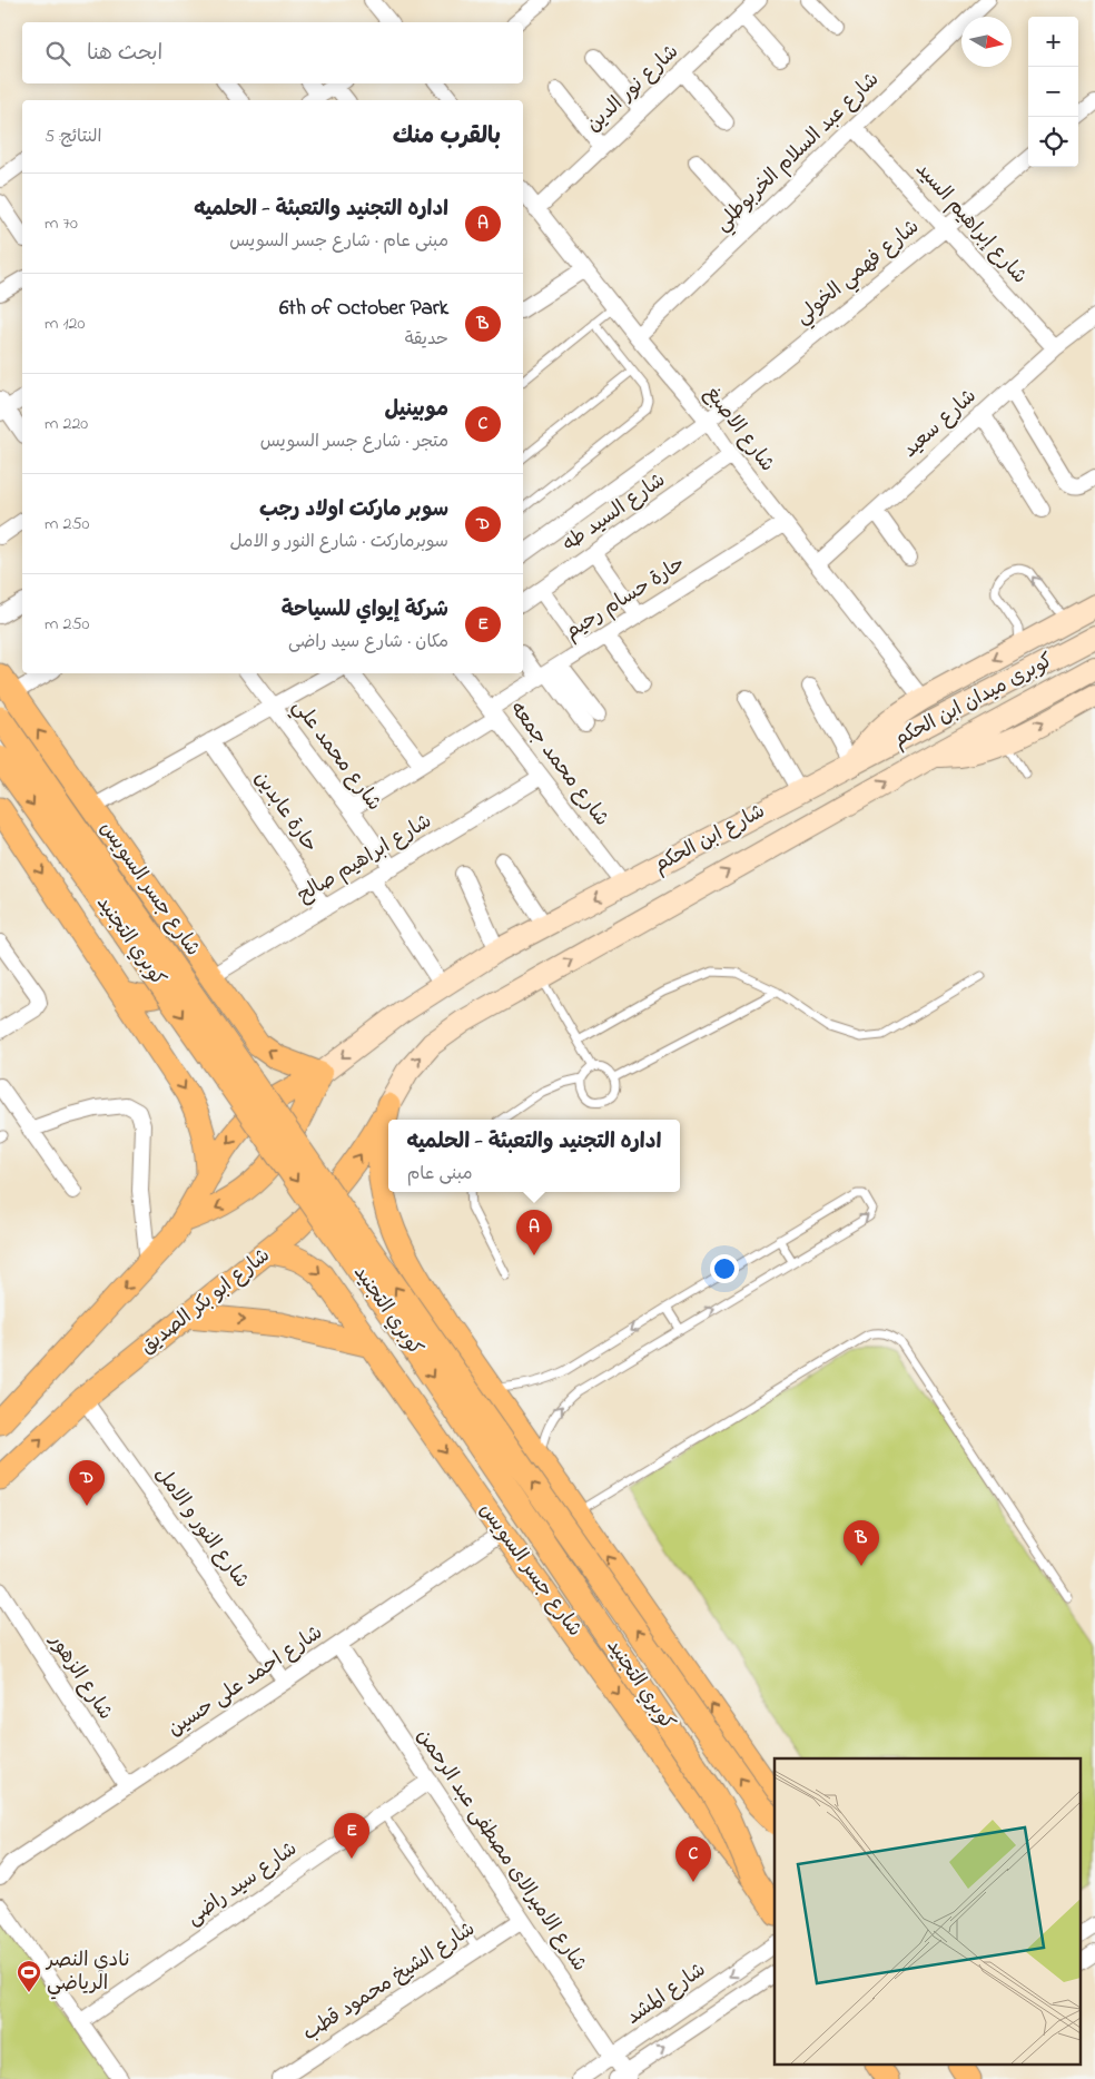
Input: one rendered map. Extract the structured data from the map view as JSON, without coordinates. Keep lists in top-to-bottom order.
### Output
{
  "streets": {
    "main road": [
      "كوبرى ميدان ابن الحكم",
      "شارع ابن الحكم",
      "شارع جسر السويس",
      "كوبري التجنيد",
      "شارع ابو بكر الصديق"
    ],
    "street": [
      "شارع نور الدين",
      "شارع عبد السلام الخربوطلي",
      "شارع إبراهيم السيد",
      "شارع فهمي الخولي",
      "شارع سعيد",
      "شارع الاصبغ",
      "شارع السيد طه",
      "حارة حسام رحيم",
      "شارع محمد علي",
      "شارع محمد جمعه",
      "حارة عابدين",
      "شارع ابراهيم صالح",
      "شارع النور و الامل",
      "شارع الزهور",
      "شارع احمد على حسين",
      "شارع الاميرالاى مصطفى عبد الرحمن",
      "شارع سيد راضى",
      "شارع الشيخ محمود قطب",
      "شارع المشد"
    ]
  },
  "crossings": [
    ["شارع نور الدين", "شارع الاصبغ"],
    ["شارع عبد السلام الخربوطلي", "شارع إبراهيم السيد"],
    ["شارع عبد السلام الخربوطلي", "شارع الاصبغ"],
    ["شارع إبراهيم السيد", "شارع فهمي الخولي"],
    ["شارع إبراهيم السيد", "شارع سعيد"],
    ["شارع فهمي الخولي", "شارع الاصبغ"],
    ["شارع سعيد", "شارع الاصبغ"],
    ["شارع الاصبغ", "شارع السيد طه"],
    ["شارع الاصبغ", "حارة حسام رحيم"],
    ["شارع الاصبغ", "شارع ابن الحكم"],
    ["حارة حسام رحيم", "شارع محمد علي"],
    ["حارة حسام رحيم", "شارع محمد جمعه"],
    ["كوبرى ميدان ابن الحكم", "شارع ابن الحكم"],
    ["شارع محمد علي", "شارع ابراهيم صالح"],
    ["شارع محمد جمعه", "شارع ابن الحكم"],
    ["شارع محمد جمعه", "شارع ابراهيم صالح"],
    ["حارة عابدين", "شارع ابراهيم صالح"],
    ["شارع ابن الحكم", "شارع جسر السويس"],
    ["شارع ابن الحكم", "شارع ابو بكر الصديق"],
    ["شارع ابراهيم صالح", "شارع جسر السويس"],
    ["شارع جسر السويس", "كوبري التجنيد"],
    ["شارع جسر السويس", "شارع ابو بكر الصديق"],
    ["شارع جسر السويس", "شارع احمد على حسين"],
    ["شارع ابو بكر الصديق", "شارع النور و الامل"],
    ["شارع النور و الامل", "شارع احمد على حسين"],
    ["شارع الزهور", "شارع احمد على حسين"],
    ["شارع احمد على حسين", "شارع الاميرالاى مصطفى عبد الرحمن"],
    ["شارع الاميرالاى مصطفى عبد الرحمن", "شارع سيد راضى"],
    ["شارع الاميرالاى مصطفى عبد الرحمن", "شارع الشيخ محمود قطب"],
    ["شارع الاميرالاى مصطفى عبد الرحمن", "شارع المشد"]
  ],
  "places": {
    "sports": ["نادي النصر الرياضي"]
  },
  "north": "right",
  "page": {
    "map_buttons": ["+", "−"],
    "search": "ابحث هنا",
    "heading": ["بالقرب منك", "النتائج: 5"],
    "list": [
      {
        "mark": "A",
        "name": "اداره التجنيد والتعبئة - الحلميه",
        "note": "مبنى عام · شارع جسر السويس",
        "value": "70 m"
      },
      {
        "mark": "B",
        "name": "6th of October Park",
        "note": "حديقة",
        "value": "120 m"
      },
      {
        "mark": "C",
        "name": "موبينيل",
        "note": "متجر · شارع جسر السويس",
        "value": "220 m"
      },
      {
        "mark": "D",
        "name": "سوبر ماركت اولاد رجب",
        "note": "سوبرماركت · شارع النور و الامل",
        "value": "250 m"
      },
      {
        "mark": "E",
        "name": "شركة إيواي للسياحة",
        "note": "مكان · شارع سيد راضى",
        "value": "250 m"
      }
    ],
    "popup": ["اداره التجنيد والتعبئة - الحلميه", "مبنى عام"],
    "pins": [
      "A",
      "D",
      "B",
      "E",
      "C"
    ]
  }
}
